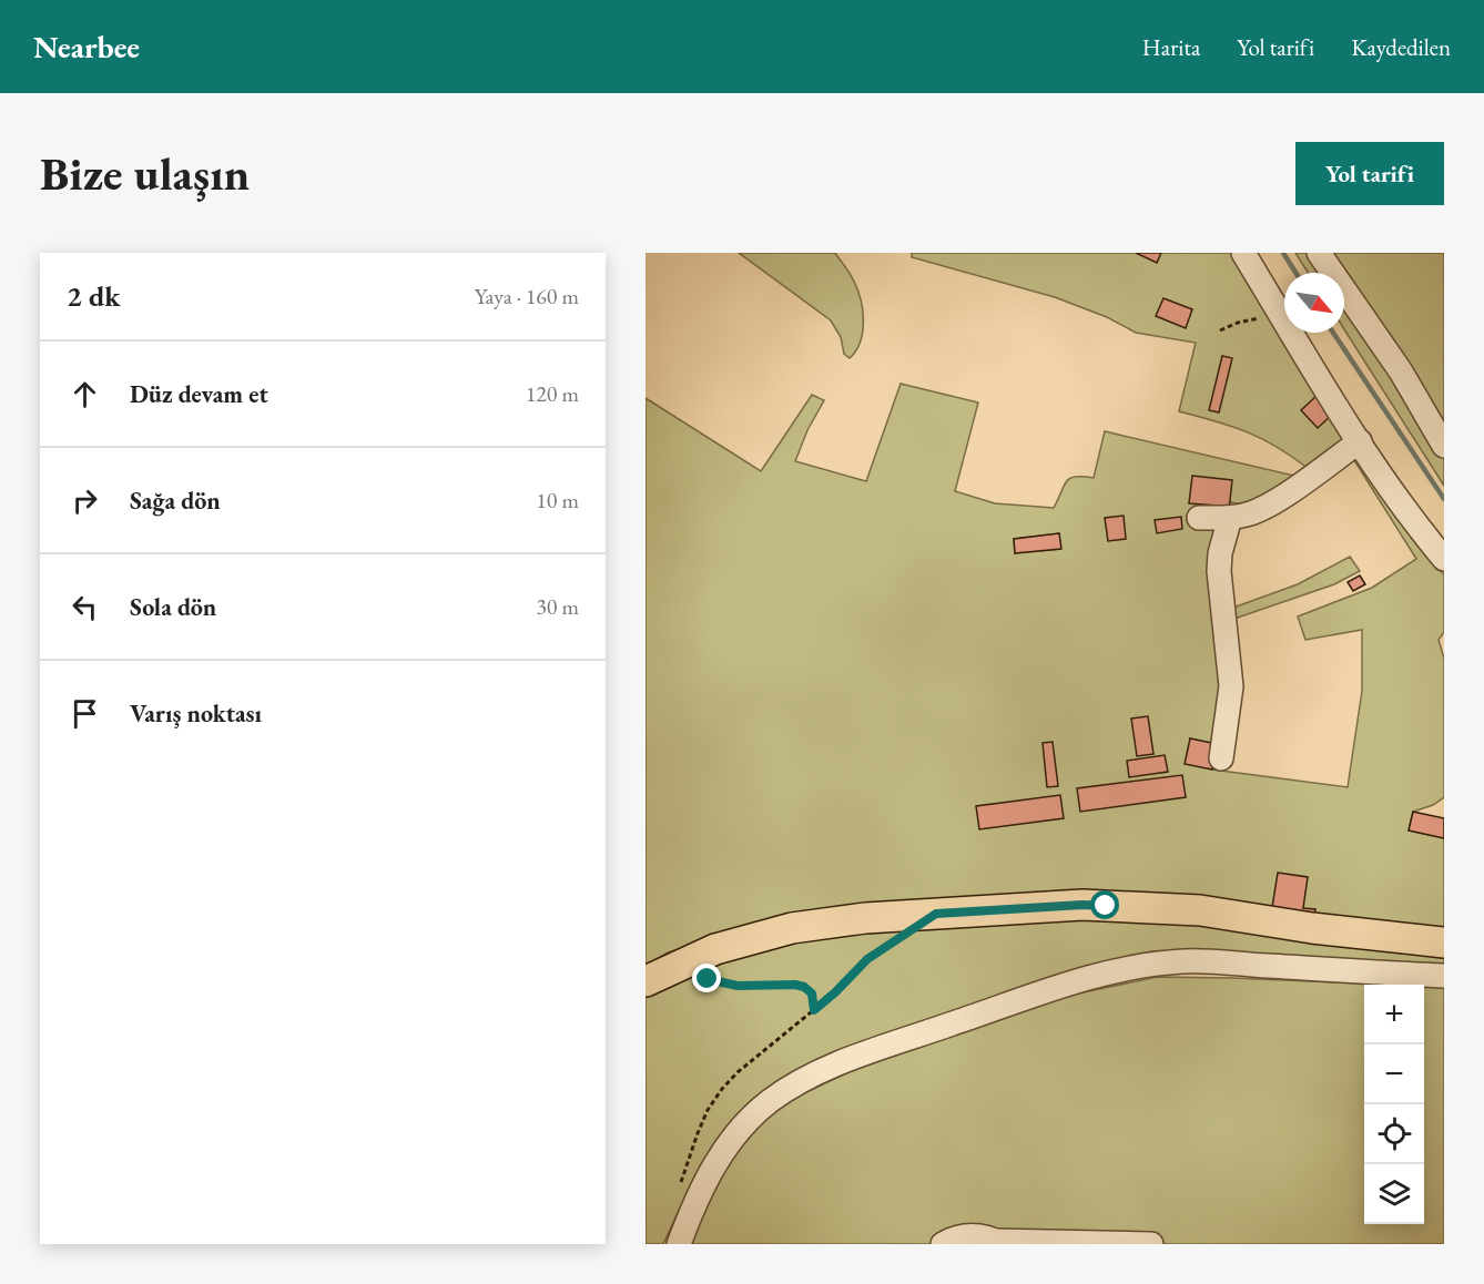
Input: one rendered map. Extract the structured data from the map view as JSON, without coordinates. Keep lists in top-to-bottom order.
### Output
{
  "north": "bottom right",
  "page": {
    "header": "Nearbee",
    "nav": ["Harita", "Yol tarifi", "Kaydedilen"],
    "buttons": "Yol tarifi",
    "title": "Bize ulaşın",
    "heading": ["2 dk", "Yaya · 160 m"],
    "list": [
      ["Düz devam et", "120 m"],
      ["Sağa dön", "10 m"],
      ["Sola dön", "30 m"],
      "Varış noktası"
    ],
    "map_buttons": ["+", "−"]
  }
}
